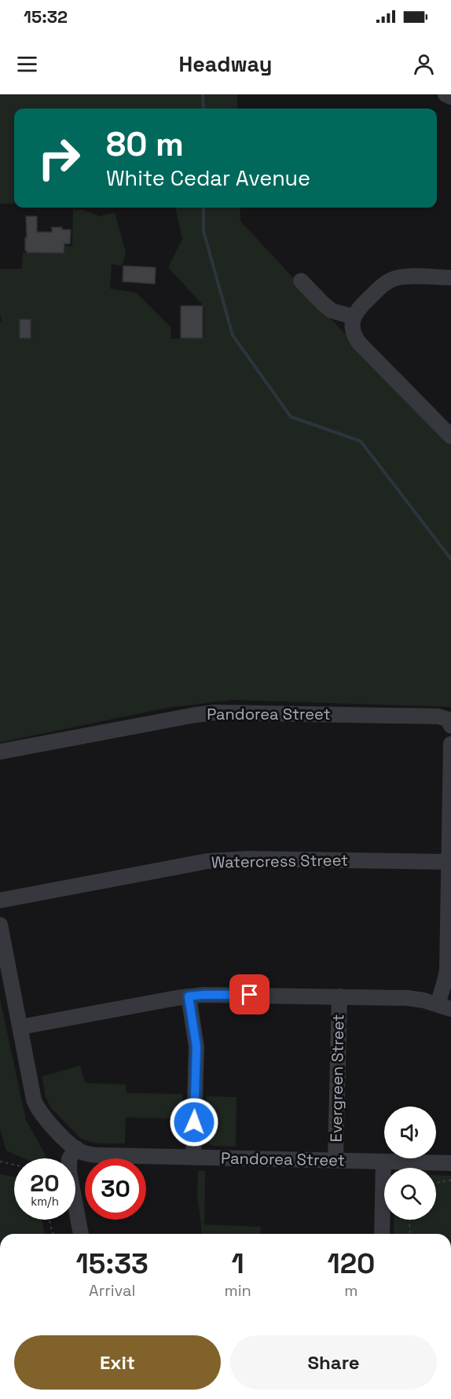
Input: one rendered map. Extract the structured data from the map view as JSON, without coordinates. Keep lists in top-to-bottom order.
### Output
{
  "streets": {
    "street": ["Pandorea Street", "Watercress Street", "Evergreen Street"]
  },
  "crossings": [
    ["Pandorea Street", "Evergreen Street"]
  ],
  "page": {
    "status": "15:32",
    "header": "Headway",
    "turn": ["80 m", "White Cedar Avenue"],
    "speed": "20 km/h",
    "limit": "30",
    "eta": [
      "15:33",
      "Arrival",
      "1",
      "min",
      "120",
      "m"
    ],
    "buttons": ["Exit", "Share"]
  }
}
